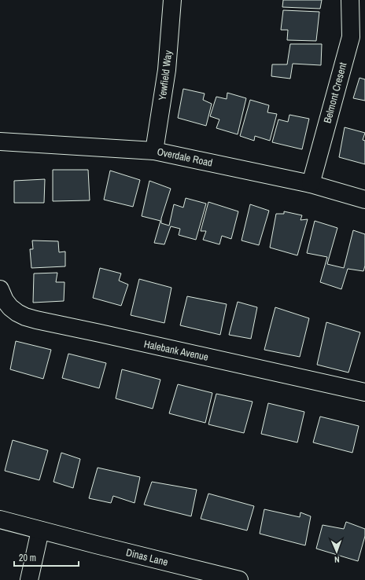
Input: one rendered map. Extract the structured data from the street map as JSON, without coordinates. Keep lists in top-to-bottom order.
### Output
{
  "streets": {
    "street": [
      "Yewfield Way",
      "Belmont Cresent",
      "Overdale Road",
      "Halebank Avenue",
      "Dinas Lane"
    ]
  },
  "crossings": [
    ["Yewfield Way", "Overdale Road"],
    ["Belmont Cresent", "Overdale Road"]
  ],
  "scale_bar": "20 m",
  "north": "bottom"
}
